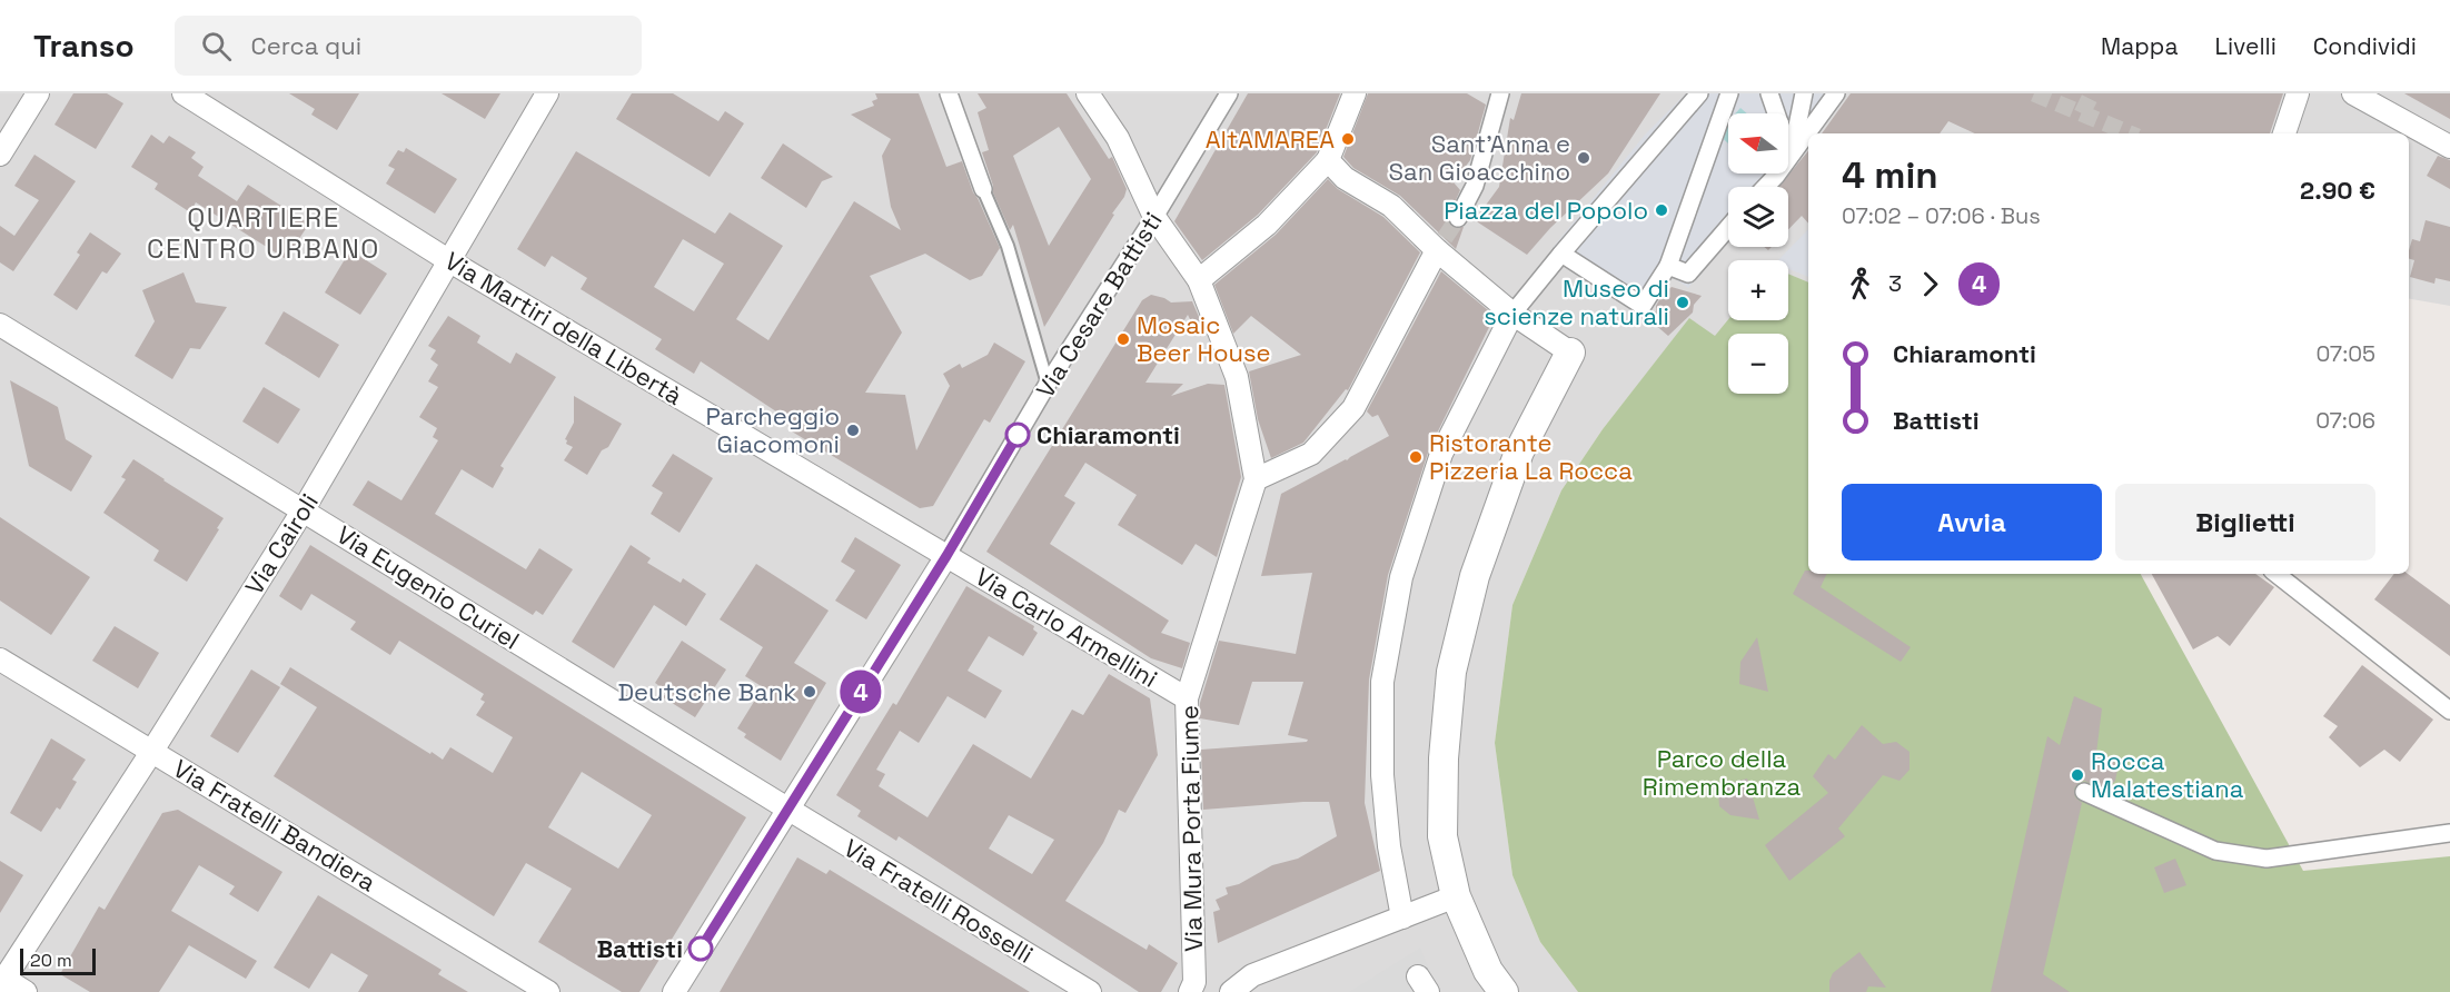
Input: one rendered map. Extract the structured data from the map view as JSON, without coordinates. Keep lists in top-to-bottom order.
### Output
{
  "streets": {
    "street": [
      "Via Cesare Battisti",
      "Via Martiri della Libertà",
      "Via Cairoli",
      "Via Eugenio Curiel",
      "Via Carlo Armellini",
      "Via Fratelli Bandiera",
      "Via Mura Porta Fiume",
      "Via Fratelli Rosselli"
    ]
  },
  "crossings": [
    ["Via Cesare Battisti", "Via Martiri della Libertà"],
    ["Via Cesare Battisti", "Via Eugenio Curiel"],
    ["Via Cesare Battisti", "Via Carlo Armellini"],
    ["Via Cesare Battisti", "Via Mura Porta Fiume"],
    ["Via Cesare Battisti", "Via Fratelli Rosselli"],
    ["Via Martiri della Libertà", "Via Cairoli"],
    ["Via Martiri della Libertà", "Via Carlo Armellini"],
    ["Via Cairoli", "Via Eugenio Curiel"],
    ["Via Cairoli", "Via Fratelli Bandiera"],
    ["Via Eugenio Curiel", "Via Fratelli Rosselli"],
    ["Via Carlo Armellini", "Via Mura Porta Fiume"]
  ],
  "districts": ["QUARTIERE CENTRO URBANO"],
  "parks": ["Parco della Rimembranza"],
  "places": [
    "AltAMAREA",
    "Sant'Anna e San Gioacchino",
    "Piazza del Popolo",
    "Museo di scienze naturali",
    "Mosaic Beer House",
    "Parcheggio Giacomoni",
    "Chiaramonti",
    "Ristorante Pizzeria La Rocca",
    "Deutsche Bank",
    "Rocca Malatestiana",
    "Battisti"
  ],
  "lines": ["bus line 4"],
  "scale_bar": "20 m",
  "north": "left",
  "page": {
    "header": "Transo",
    "search": "Cerca qui",
    "nav": ["Mappa", "Livelli", "Condividi"],
    "on_map": "4",
    "map_buttons": ["+", "−"],
    "heading": ["4 min", "07:02 – 07:06 · Bus", "2.90 €"],
    "legs": ["3", "4"],
    "list": [
      {
        "name": "Chiaramonti",
        "value": "07:05"
      },
      {
        "name": "Battisti",
        "value": "07:06"
      }
    ],
    "buttons": ["Avvia", "Biglietti"],
    "scale": "20 m"
  }
}
